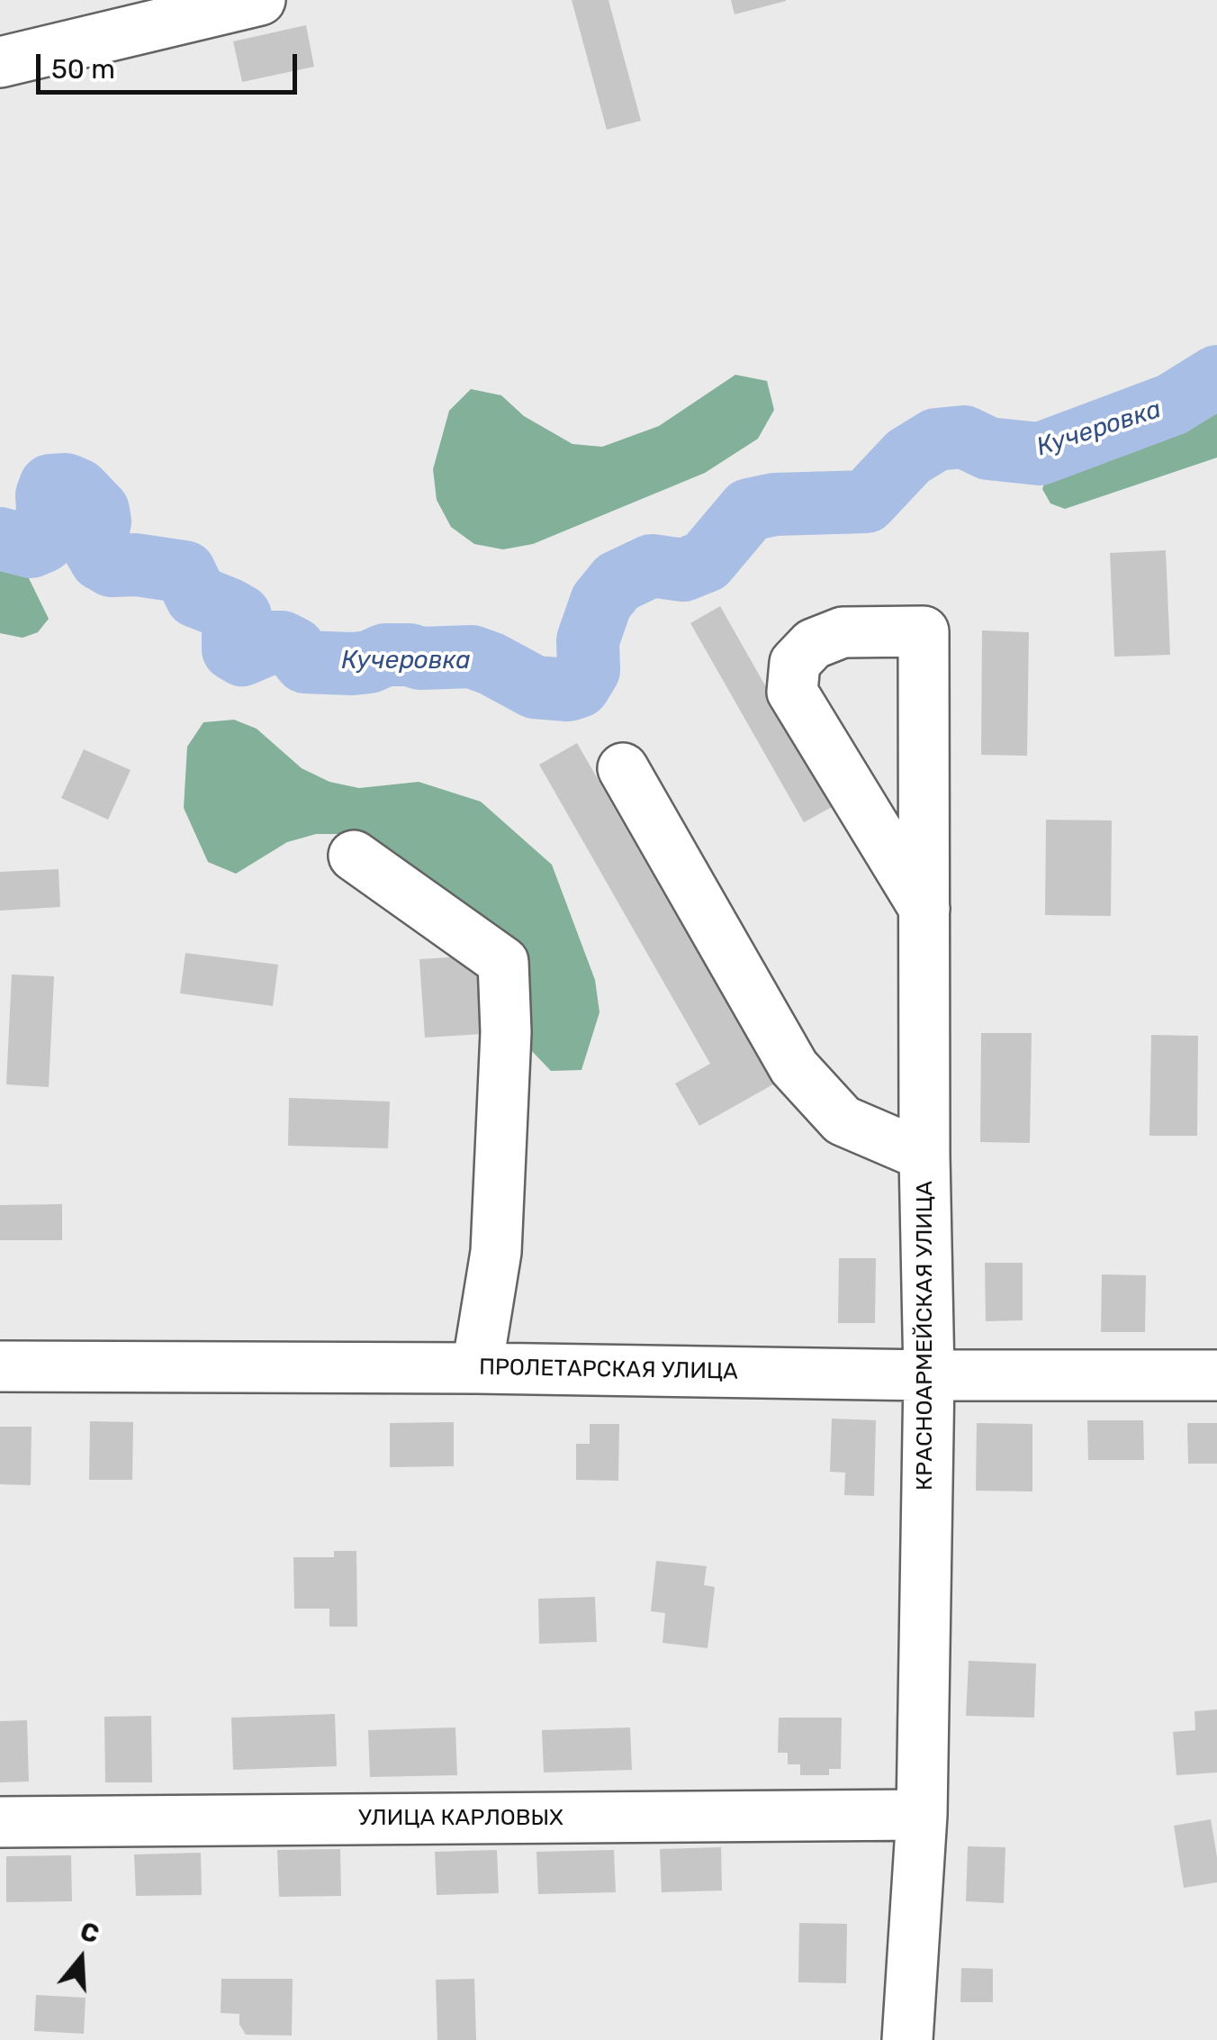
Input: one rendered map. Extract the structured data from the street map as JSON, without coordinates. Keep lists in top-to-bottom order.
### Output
{
  "streets": {
    "street": ["КРАСНОАРМЕЙСКАЯ УЛИЦА", "ПРОЛЕТАРСКАЯ УЛИЦА", "УЛИЦА КАРЛОВЫХ"]
  },
  "crossings": [
    ["КРАСНОАРМЕЙСКАЯ УЛИЦА", "ПРОЛЕТАРСКАЯ УЛИЦА"],
    ["КРАСНОАРМЕЙСКАЯ УЛИЦА", "УЛИЦА КАРЛОВЫХ"]
  ],
  "water": ["Кучеровка"],
  "scale_bar": "50 m",
  "north": "top"
}
